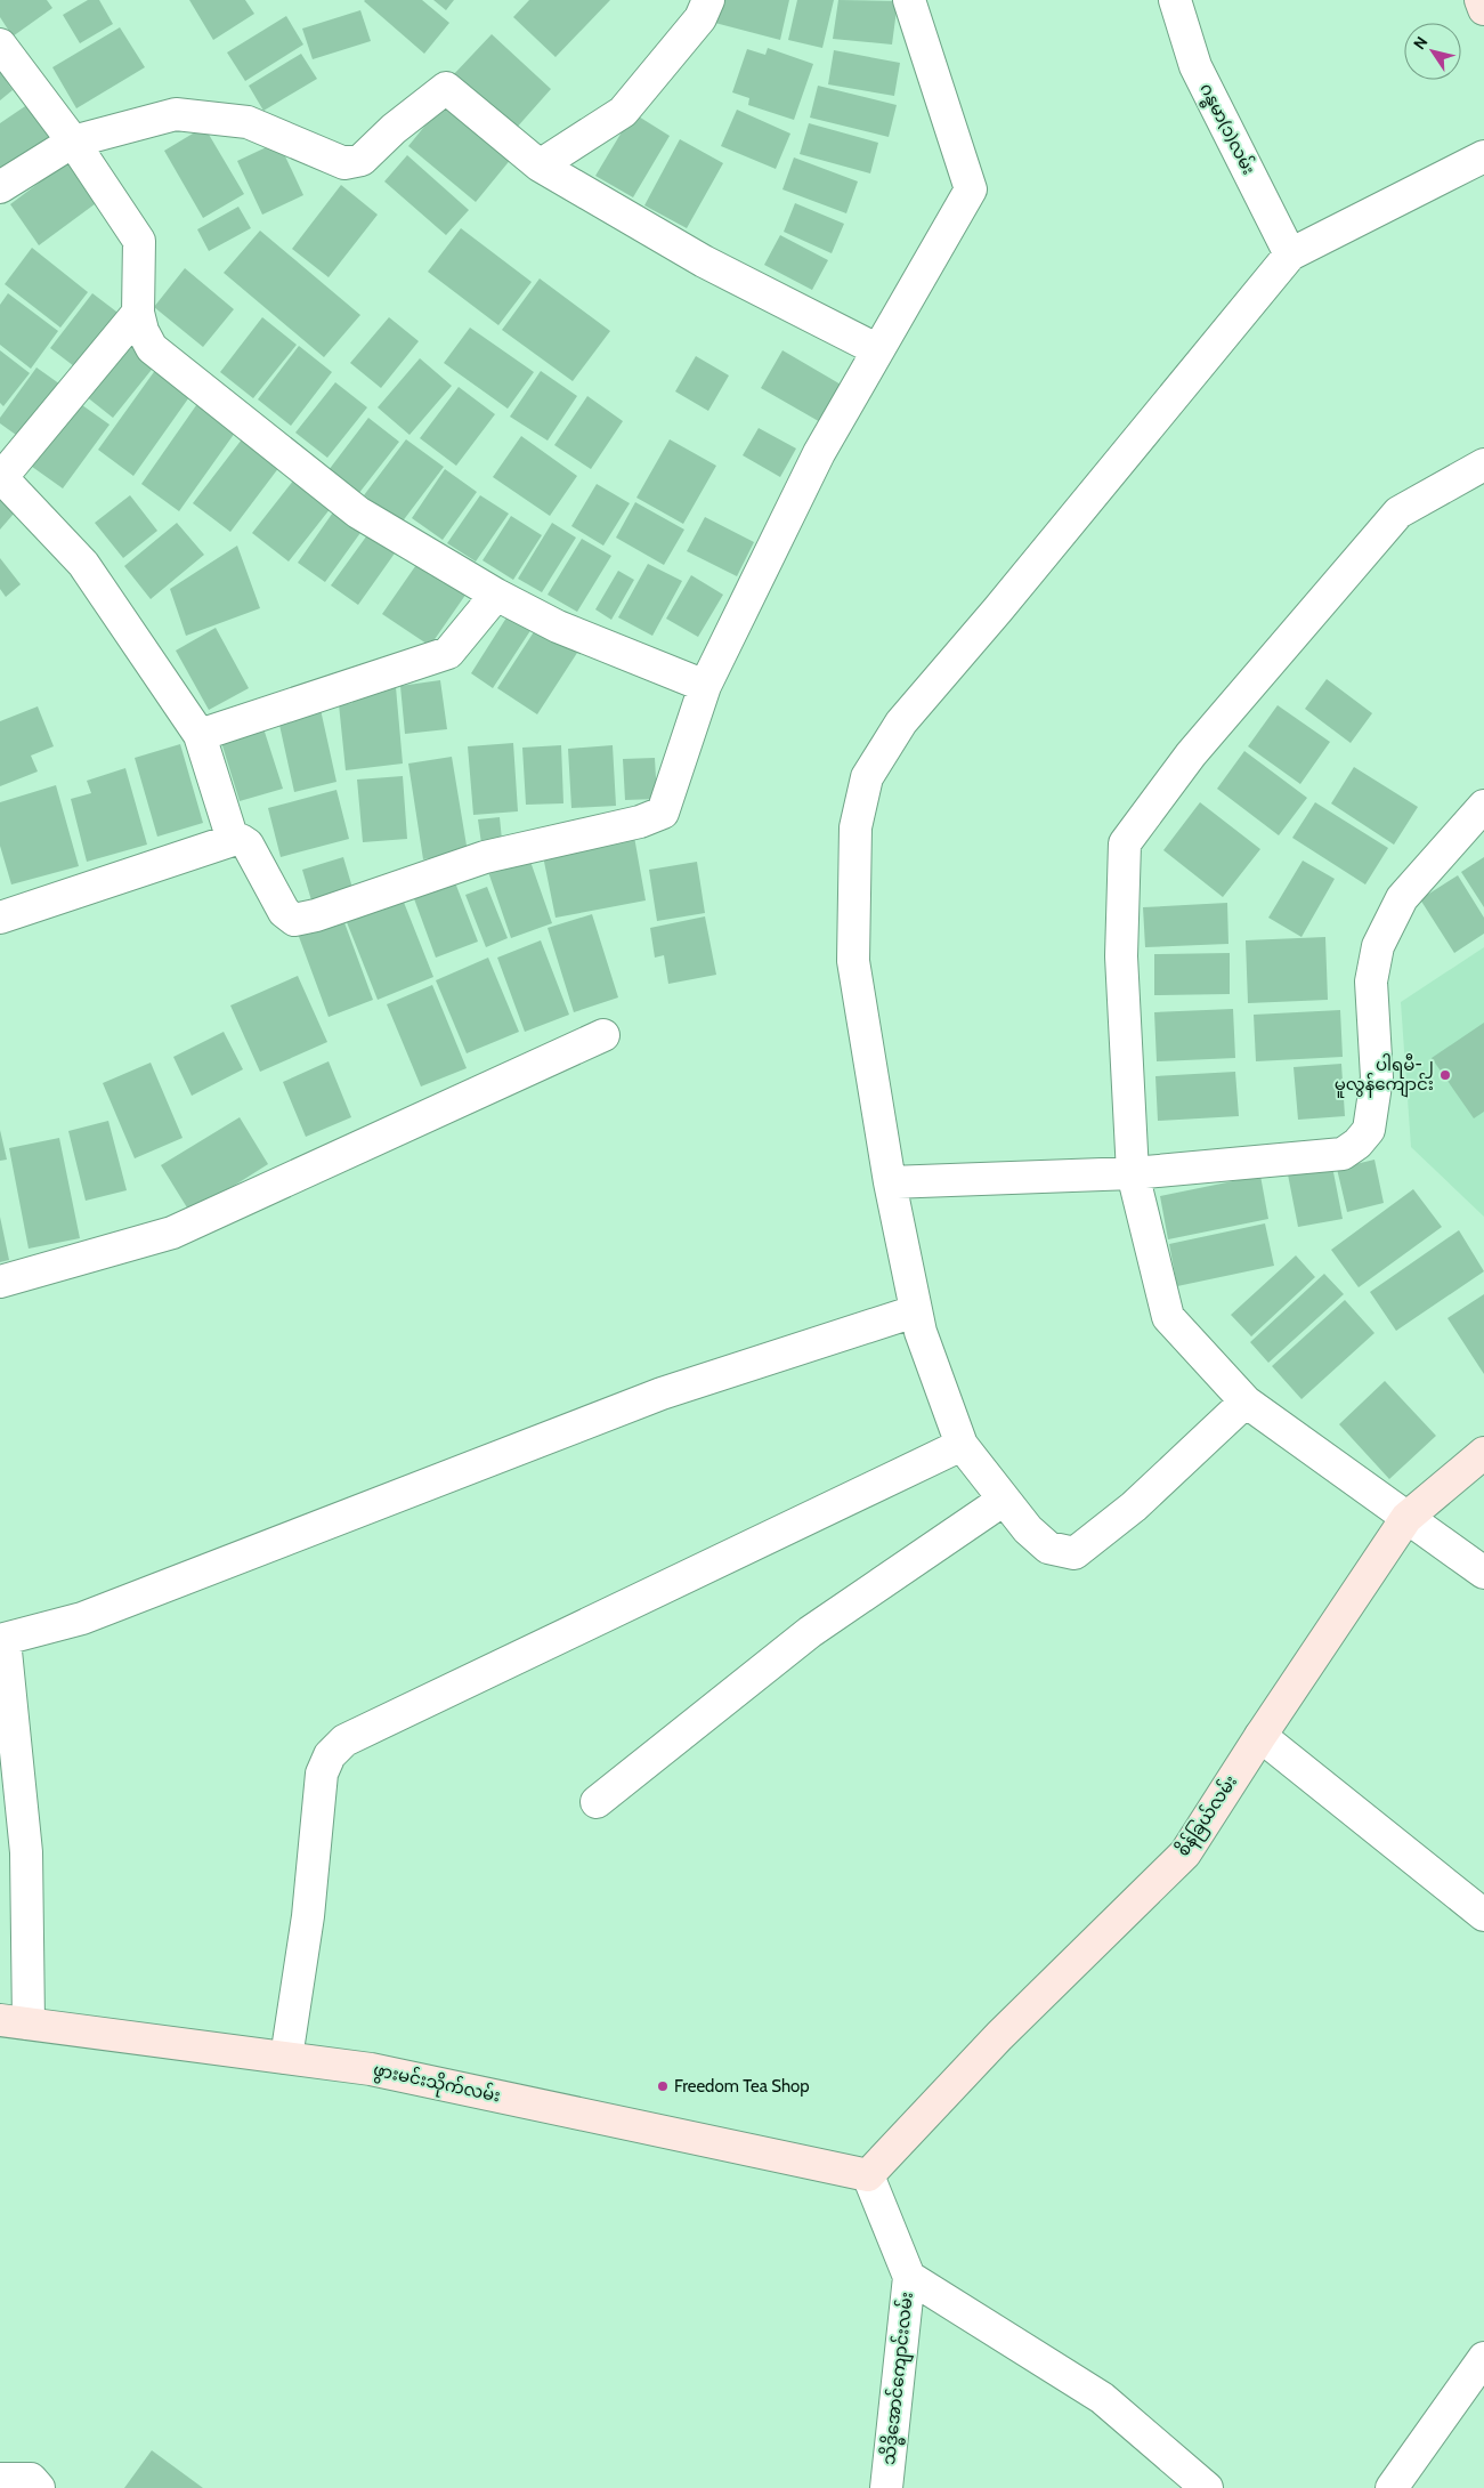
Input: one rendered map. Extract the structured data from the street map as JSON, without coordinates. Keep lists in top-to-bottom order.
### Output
{
  "streets": {
    "street": [
      "ဂန္ဓမာ(၁)လမ်း",
      "စိန်ခြယ်လမ်း",
      "ဖွားမင်းသိုက်လမ်း",
      "သိဒ္ဓိအောင်ကျောင်းလမ်း"
    ]
  },
  "crossings": [
    ["စိန်ခြယ်လမ်း", "ဖွားမင်းသိုက်လမ်း"],
    ["စိန်ခြယ်လမ်း", "သိဒ္ဓိအောင်ကျောင်းလမ်း"],
    ["ဖွားမင်းသိုက်လမ်း", "သိဒ္ဓိအောင်ကျောင်းလမ်း"]
  ],
  "places": ["ပါရမီ-၂ မူလွန်ကျောင်း", "Freedom Tea Shop"],
  "north": "top left"
}
